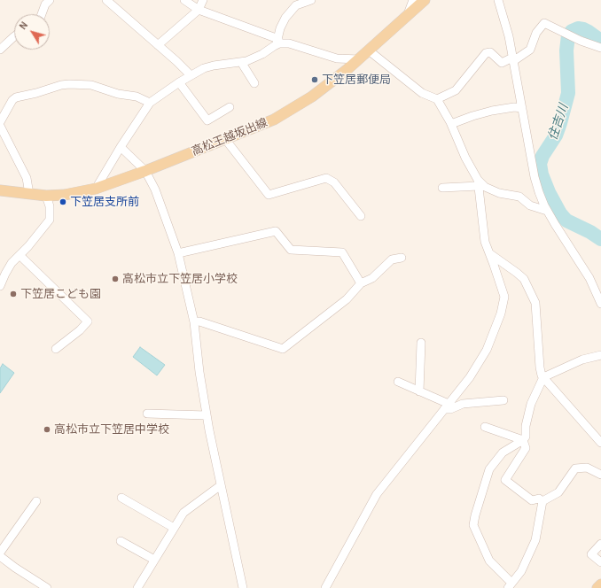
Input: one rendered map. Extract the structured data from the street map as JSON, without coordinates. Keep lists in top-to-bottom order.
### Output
{
  "streets": {
    "main road": ["高松王越坂出線"]
  },
  "water": ["住吉川"],
  "places": [
    "下笠居郵便局",
    "下笠居支所前",
    "高松市立下笠居小学校",
    "下笠居こども園",
    "高松市立下笠居中学校"
  ],
  "north": "top left"
}
